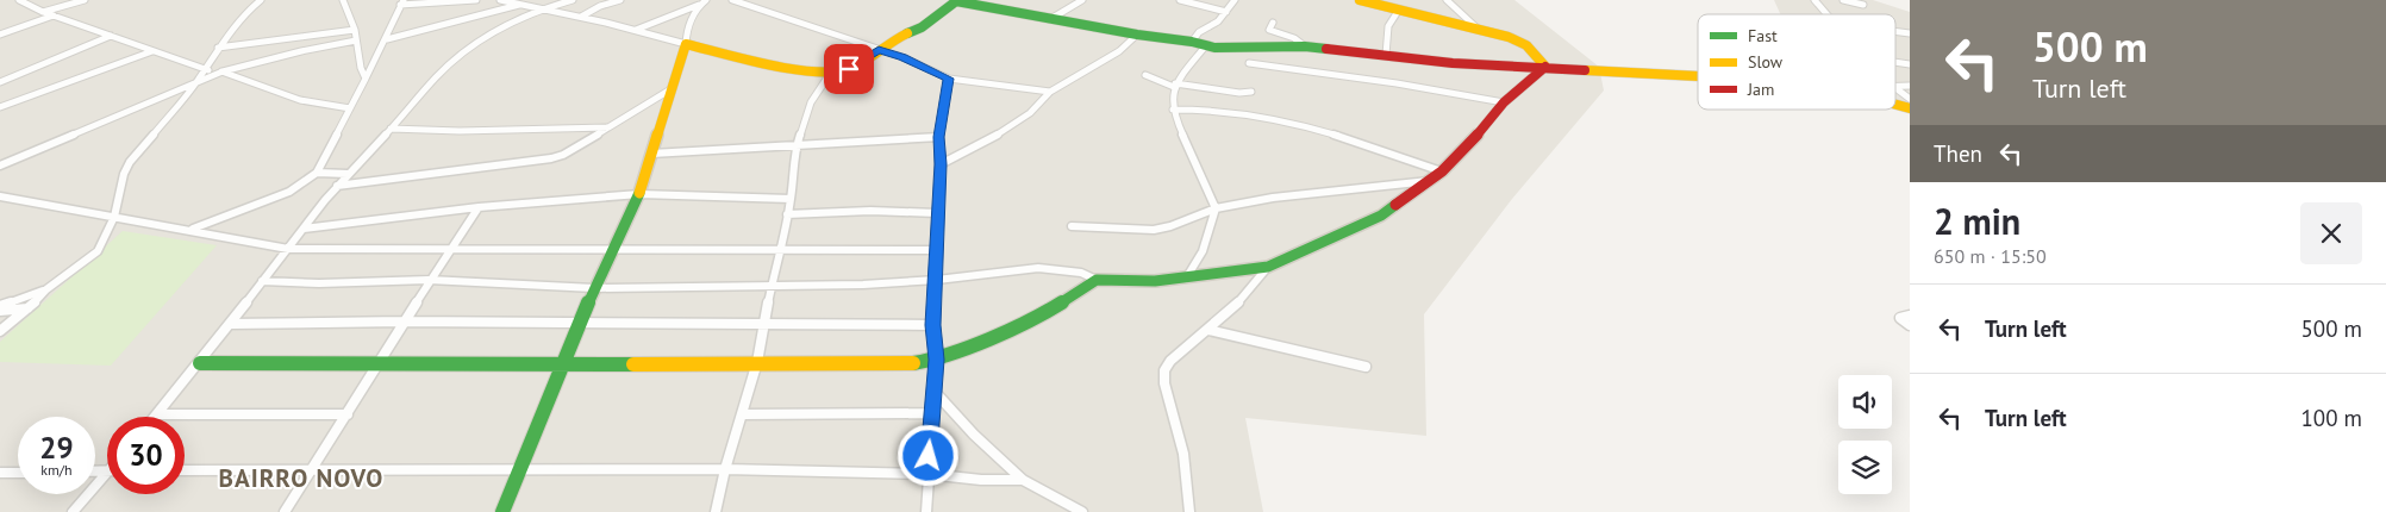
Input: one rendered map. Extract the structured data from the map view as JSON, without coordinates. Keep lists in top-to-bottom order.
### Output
{
  "districts": ["BAIRRO NOVO"],
  "legend": ["Fast", "Slow", "Jam"],
  "page": {
    "turn": ["500 m", "Turn left"],
    "then": "Then",
    "heading": ["2 min", "650 m · 15:50"],
    "list": [
      {
        "name": "Turn left",
        "value": "500 m"
      },
      {
        "name": "Turn left",
        "value": "100 m"
      }
    ],
    "speed": "29 km/h",
    "limit": "30"
  }
}
